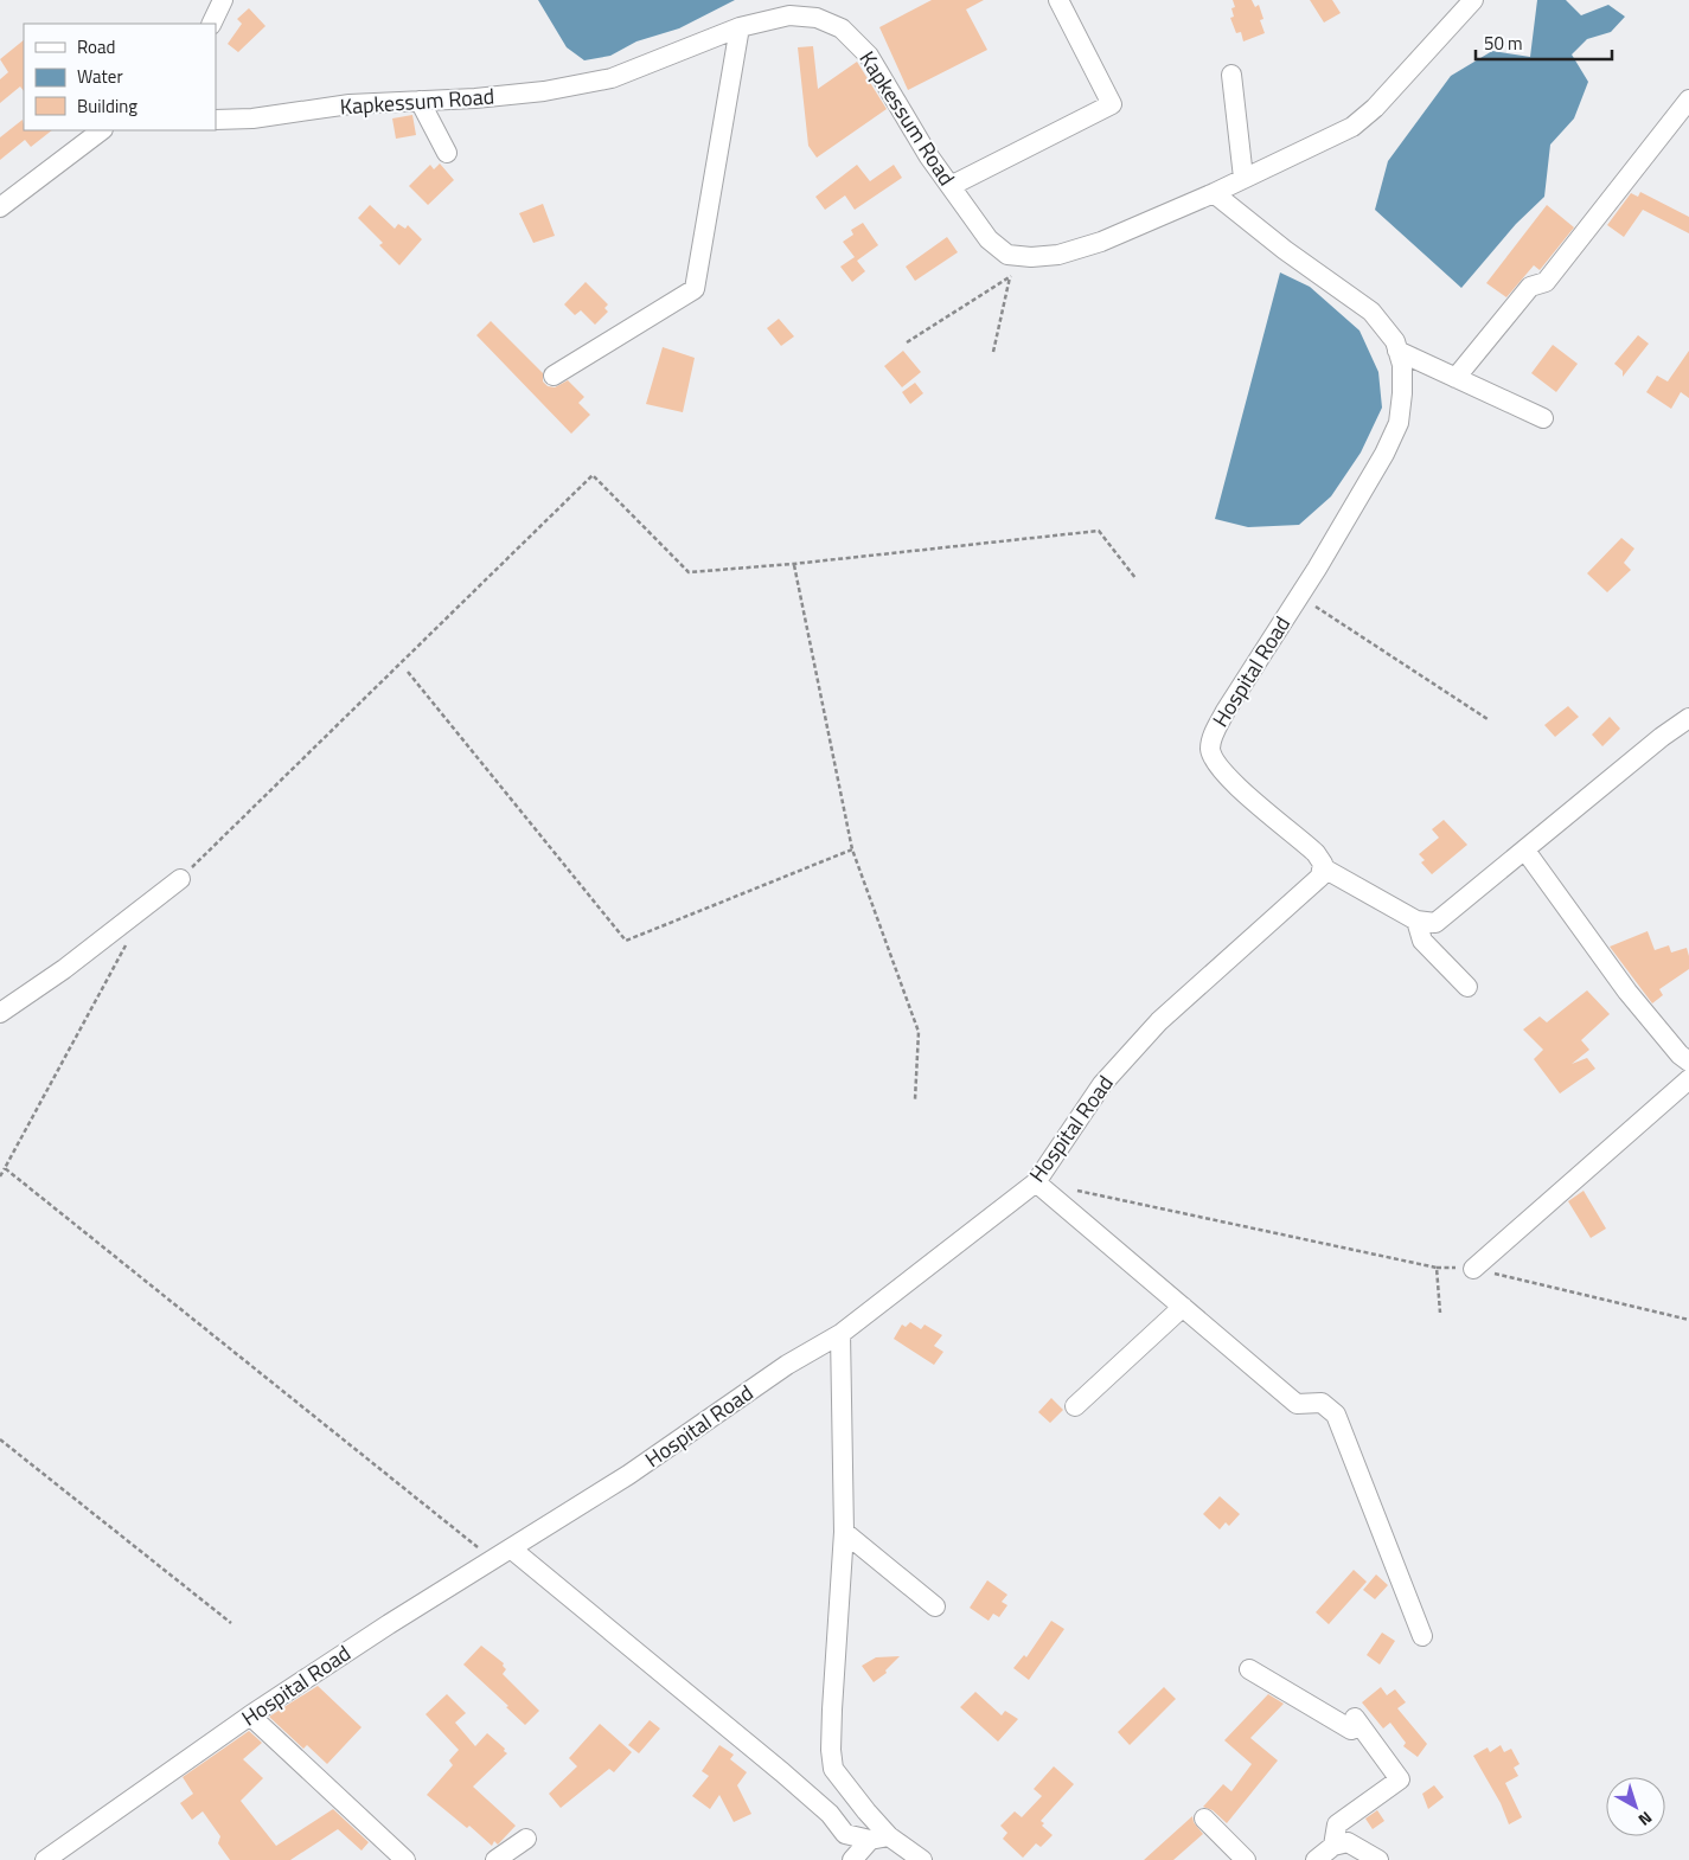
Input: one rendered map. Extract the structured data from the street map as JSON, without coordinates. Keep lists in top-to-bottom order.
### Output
{
  "streets": {
    "street": ["Kapkessum Road", "Hospital Road"]
  },
  "legend": ["Road", "Water", "Building"],
  "scale_bar": "50 m",
  "north": "bottom right"
}
